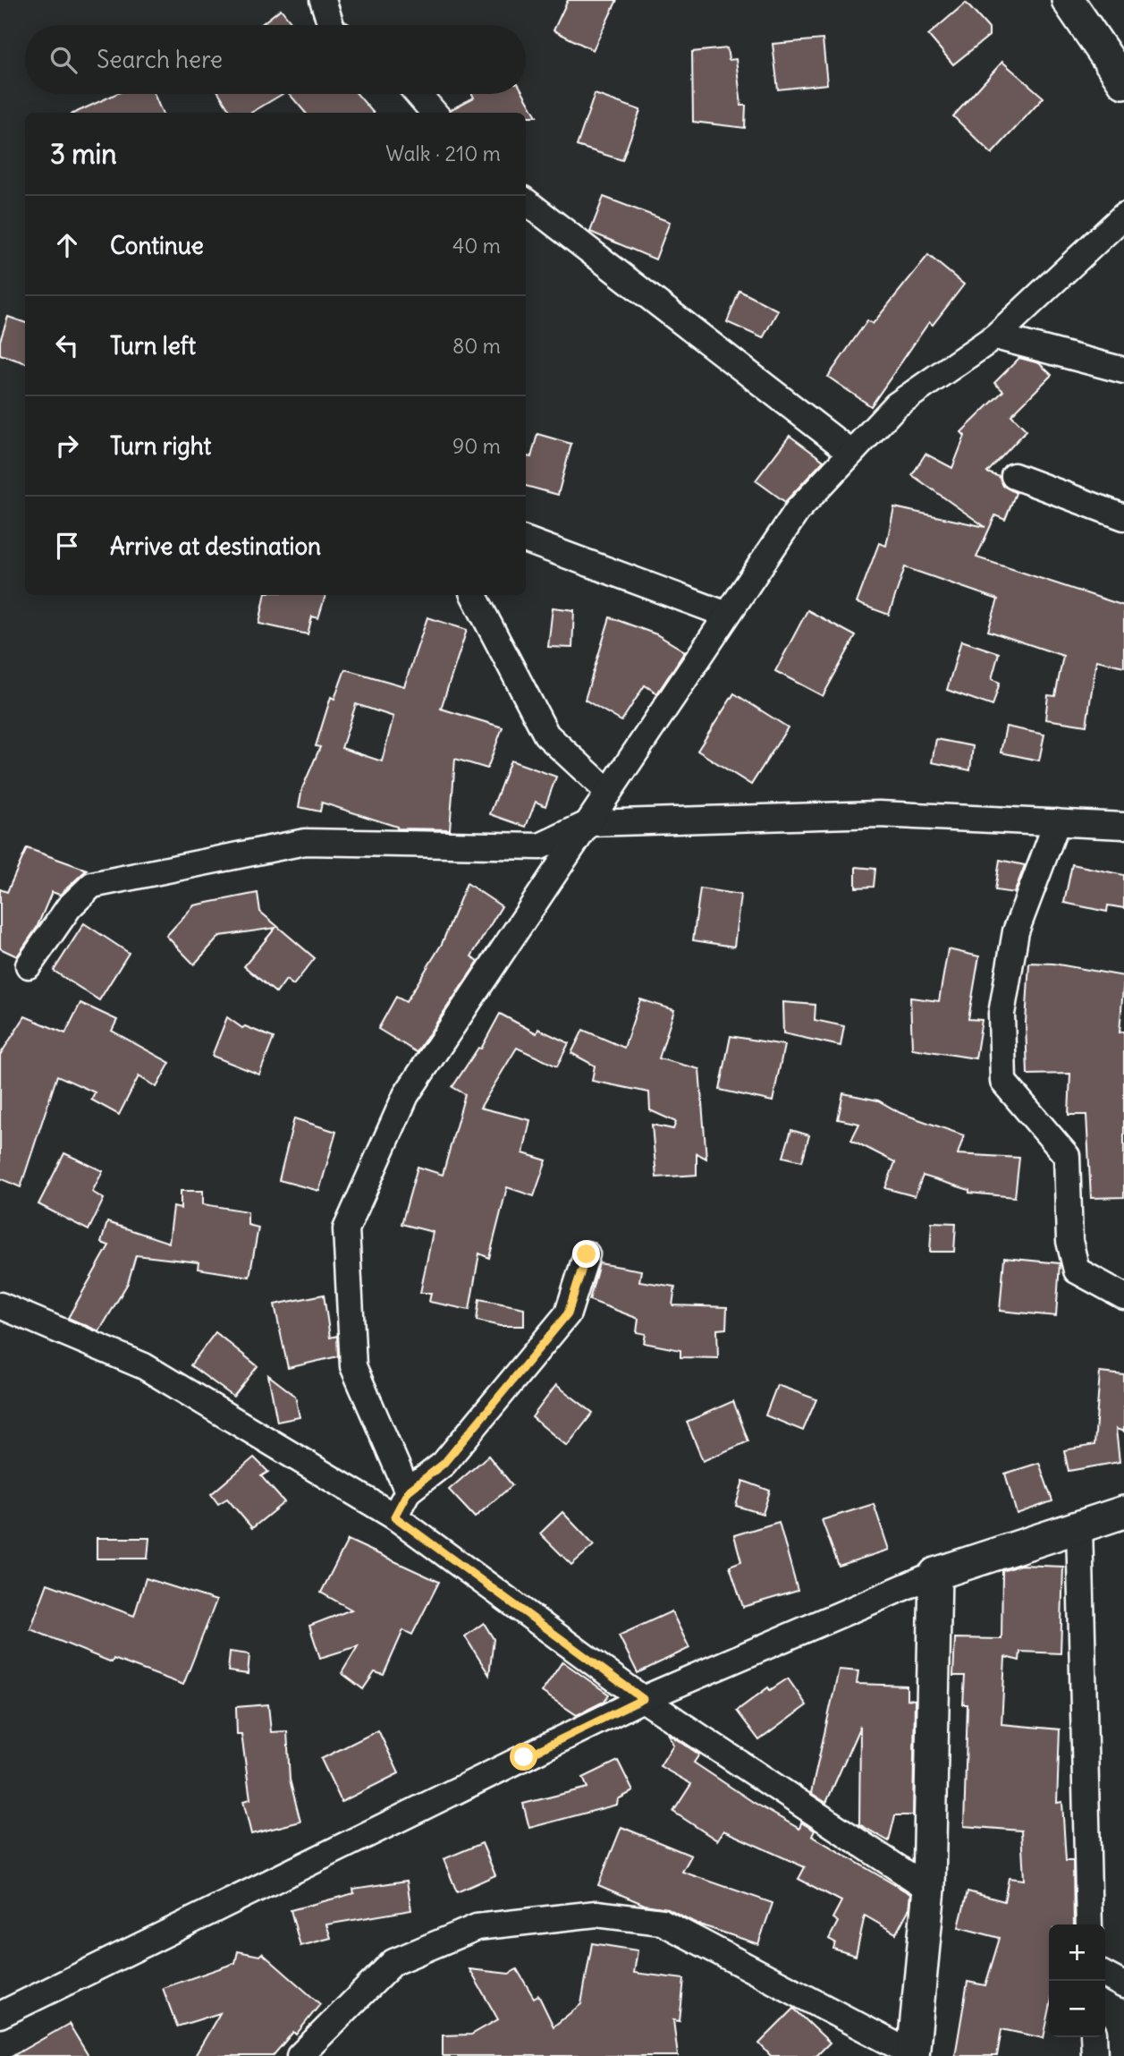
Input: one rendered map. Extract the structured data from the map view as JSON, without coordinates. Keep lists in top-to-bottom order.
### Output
{
  "page": {
    "search": "Search here",
    "heading": ["3 min", "Walk · 210 m"],
    "list": [
      ["Continue", "40 m"],
      ["Turn left", "80 m"],
      ["Turn right", "90 m"],
      "Arrive at destination"
    ],
    "map_buttons": ["+", "−"]
  }
}
